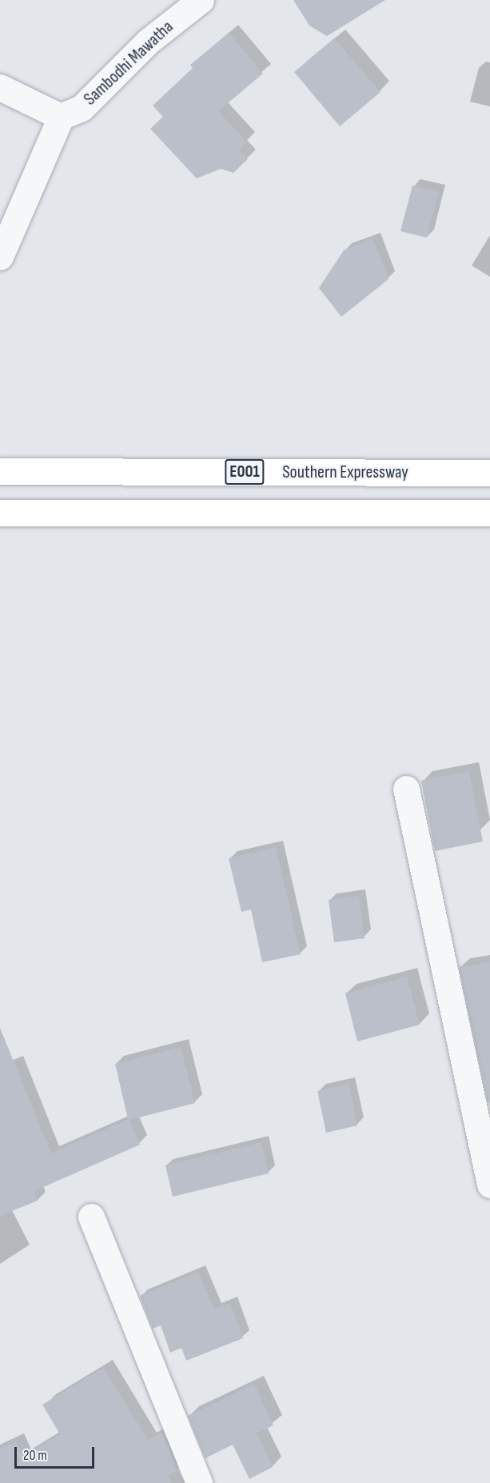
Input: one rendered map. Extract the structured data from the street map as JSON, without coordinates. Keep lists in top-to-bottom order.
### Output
{
  "streets": {
    "highway": ["E001", "Southern Expressway"],
    "street": ["Sambodhi Mawatha"]
  },
  "scale_bar": "20 m"
}
